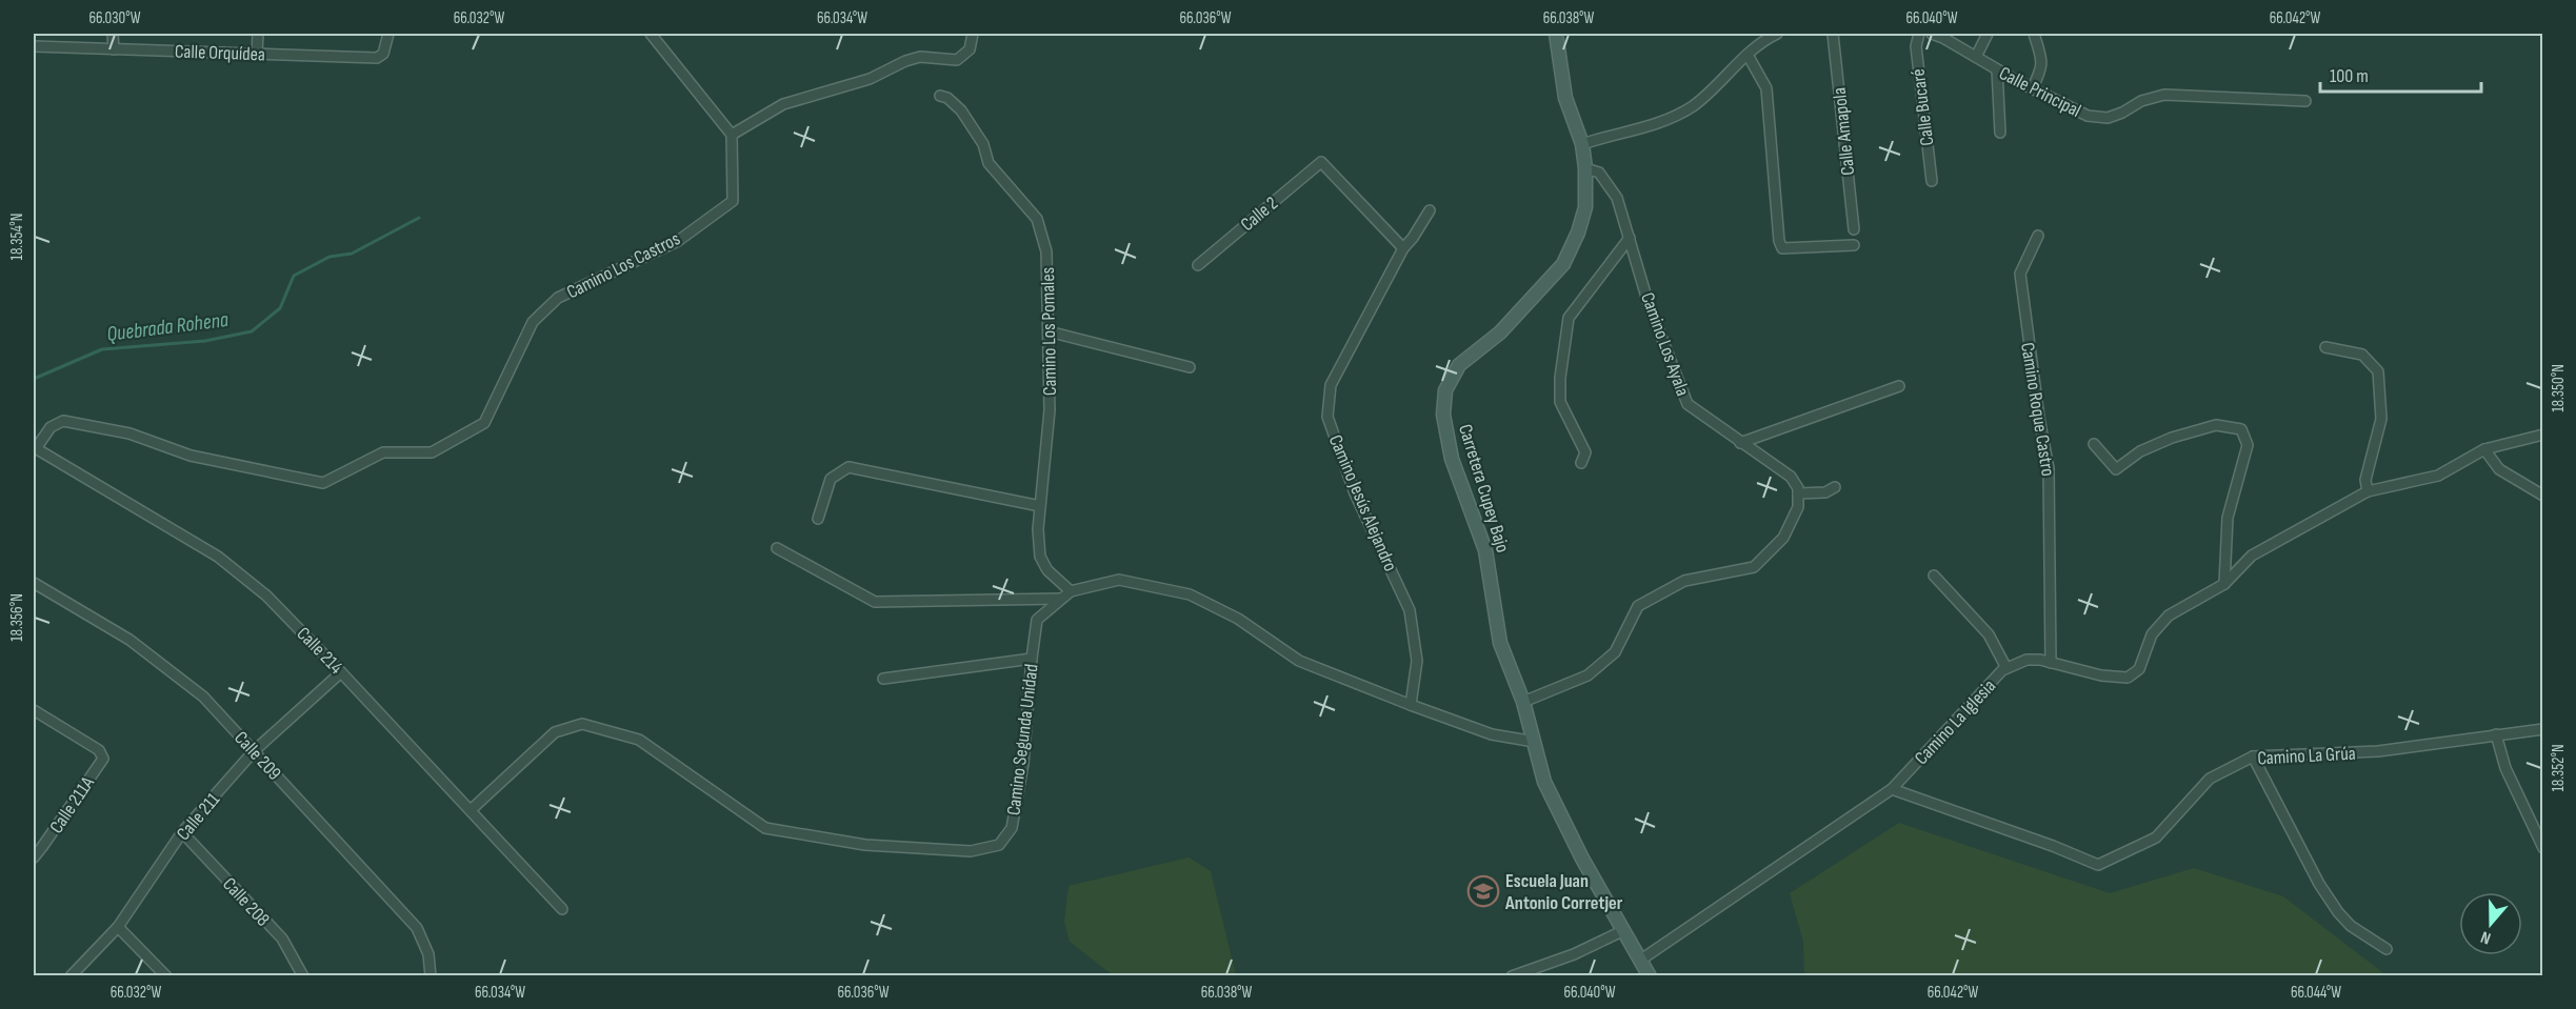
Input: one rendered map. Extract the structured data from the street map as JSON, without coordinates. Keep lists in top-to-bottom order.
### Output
{
  "streets": {
    "street": [
      "Calle Orquídea",
      "Calle Principal",
      "Calle Bucaré",
      "Calle Amapola",
      "Calle 2",
      "Camino Los Castros",
      "Camino Los Pomales",
      "Camino Los Ayala",
      "Camino Roque Castro",
      "Carretera Cupey Bajo",
      "Camino Jesús Alejandro",
      "Calle 214",
      "Camino La Iglesia",
      "Camino Segunda Unidad",
      "Calle 209",
      "Camino La Grúa",
      "Calle 211A",
      "Calle 211",
      "Calle 208"
    ]
  },
  "crossings": [
    ["Calle 2", "Camino Jesús Alejandro"],
    ["Camino Los Castros", "Calle 214"],
    ["Camino Los Pomales", "Camino Segunda Unidad"],
    ["Camino Los Ayala", "Carretera Cupey Bajo"],
    ["Camino Roque Castro", "Camino La Iglesia"],
    ["Carretera Cupey Bajo", "Camino La Iglesia"],
    ["Carretera Cupey Bajo", "Camino Segunda Unidad"],
    ["Camino Jesús Alejandro", "Camino Segunda Unidad"],
    ["Calle 214", "Camino Segunda Unidad"],
    ["Calle 214", "Calle 211"],
    ["Camino La Iglesia", "Camino La Grúa"],
    ["Calle 209", "Calle 211"],
    ["Calle 211", "Calle 208"]
  ],
  "water": ["Quebrada Rohena"],
  "places": {
    "school or university": ["Escuela Juan Antonio Corretjer"]
  },
  "scale_bar": "100 m",
  "north": "bottom",
  "coordinates": [
    "66.030°W",
    "66.032°W",
    "66.034°W",
    "66.036°W",
    "66.038°W",
    "66.040°W",
    "66.042°W",
    "18.354°N",
    "18.350°N",
    "18.356°N",
    "18.352°N",
    "66.044°W"
  ]
}
